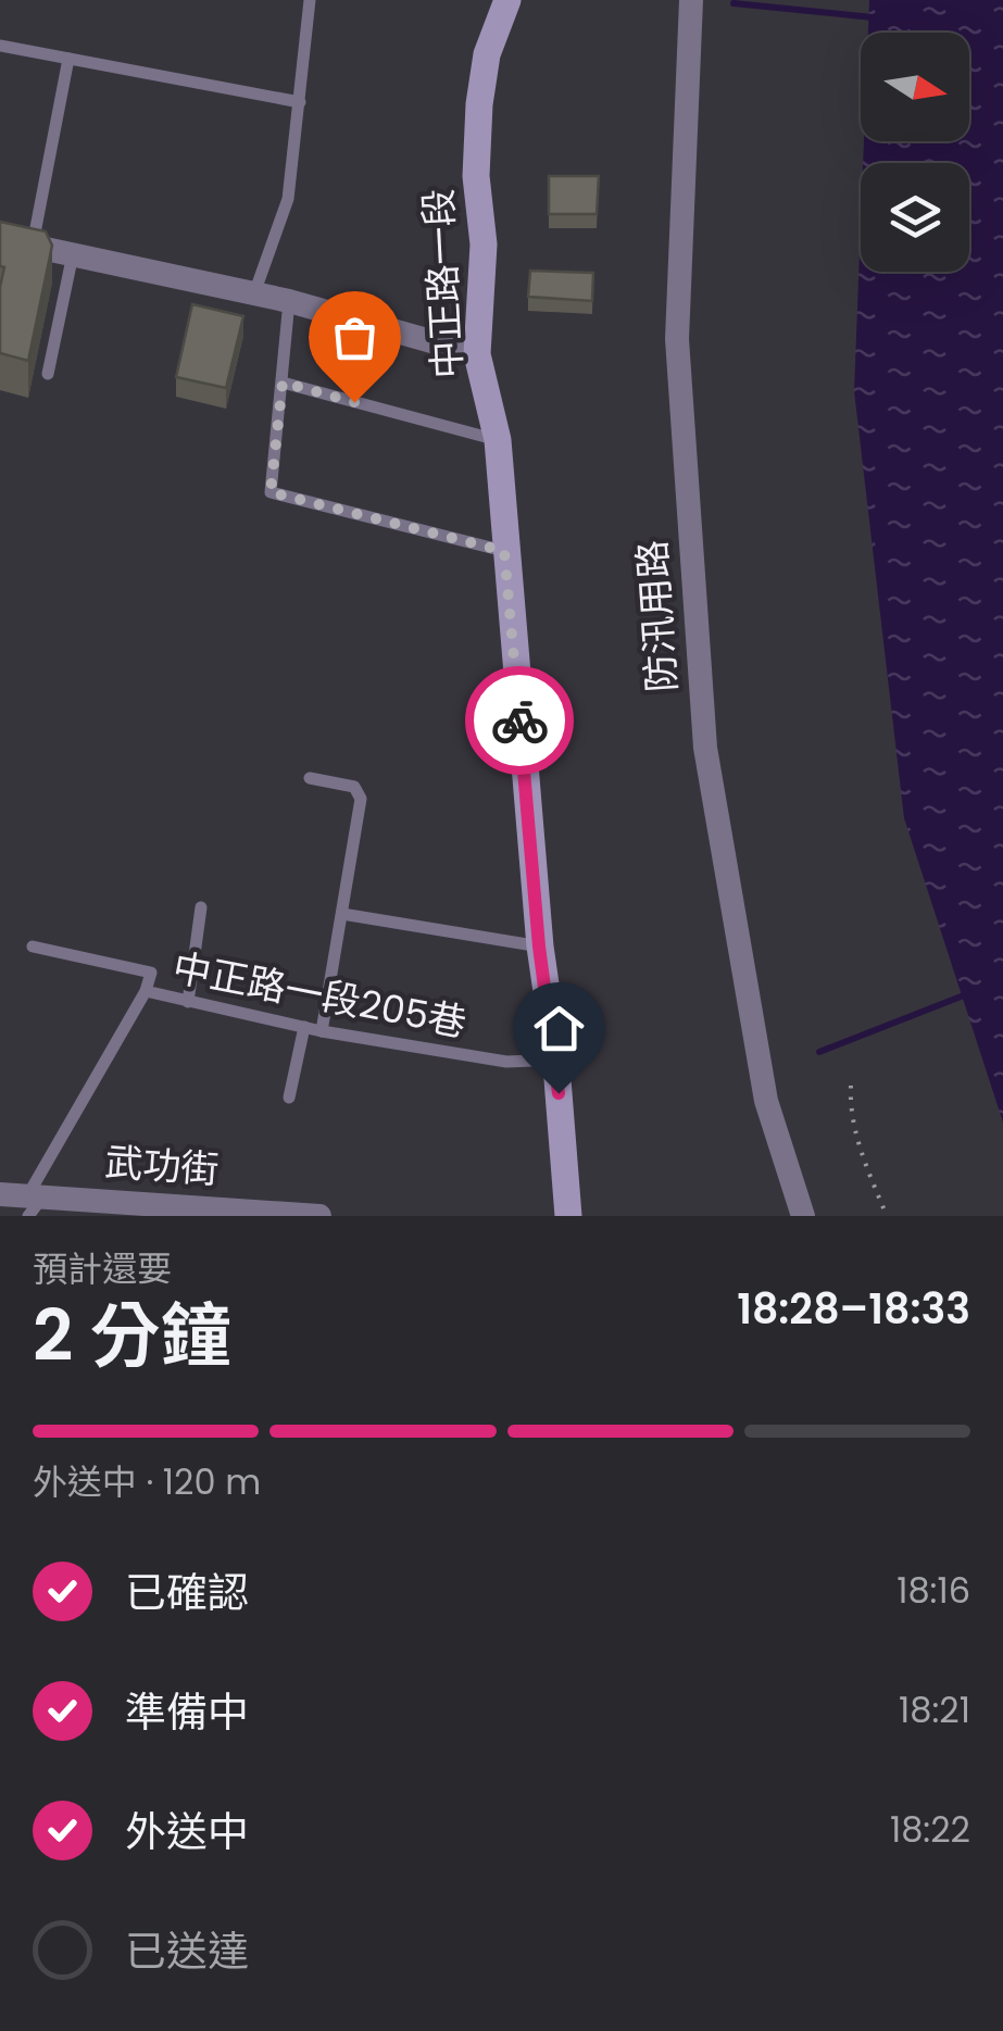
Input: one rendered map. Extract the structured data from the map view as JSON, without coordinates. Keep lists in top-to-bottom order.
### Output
{
  "streets": {
    "street": ["中正路一段", "防汛用路", "武功街"],
    "lane": ["中正路一段205巷"]
  },
  "crossings": [
    ["中正路一段", "中正路一段205巷"]
  ],
  "north": "right",
  "page": {
    "heading": ["2 分鐘", "預計還要", "18:28–18:33"],
    "bar": "外送中 · 120 m",
    "list": [
      ["已確認", "18:16"],
      ["準備中", "18:21"],
      ["外送中", "18:22"],
      "已送達"
    ]
  }
}
